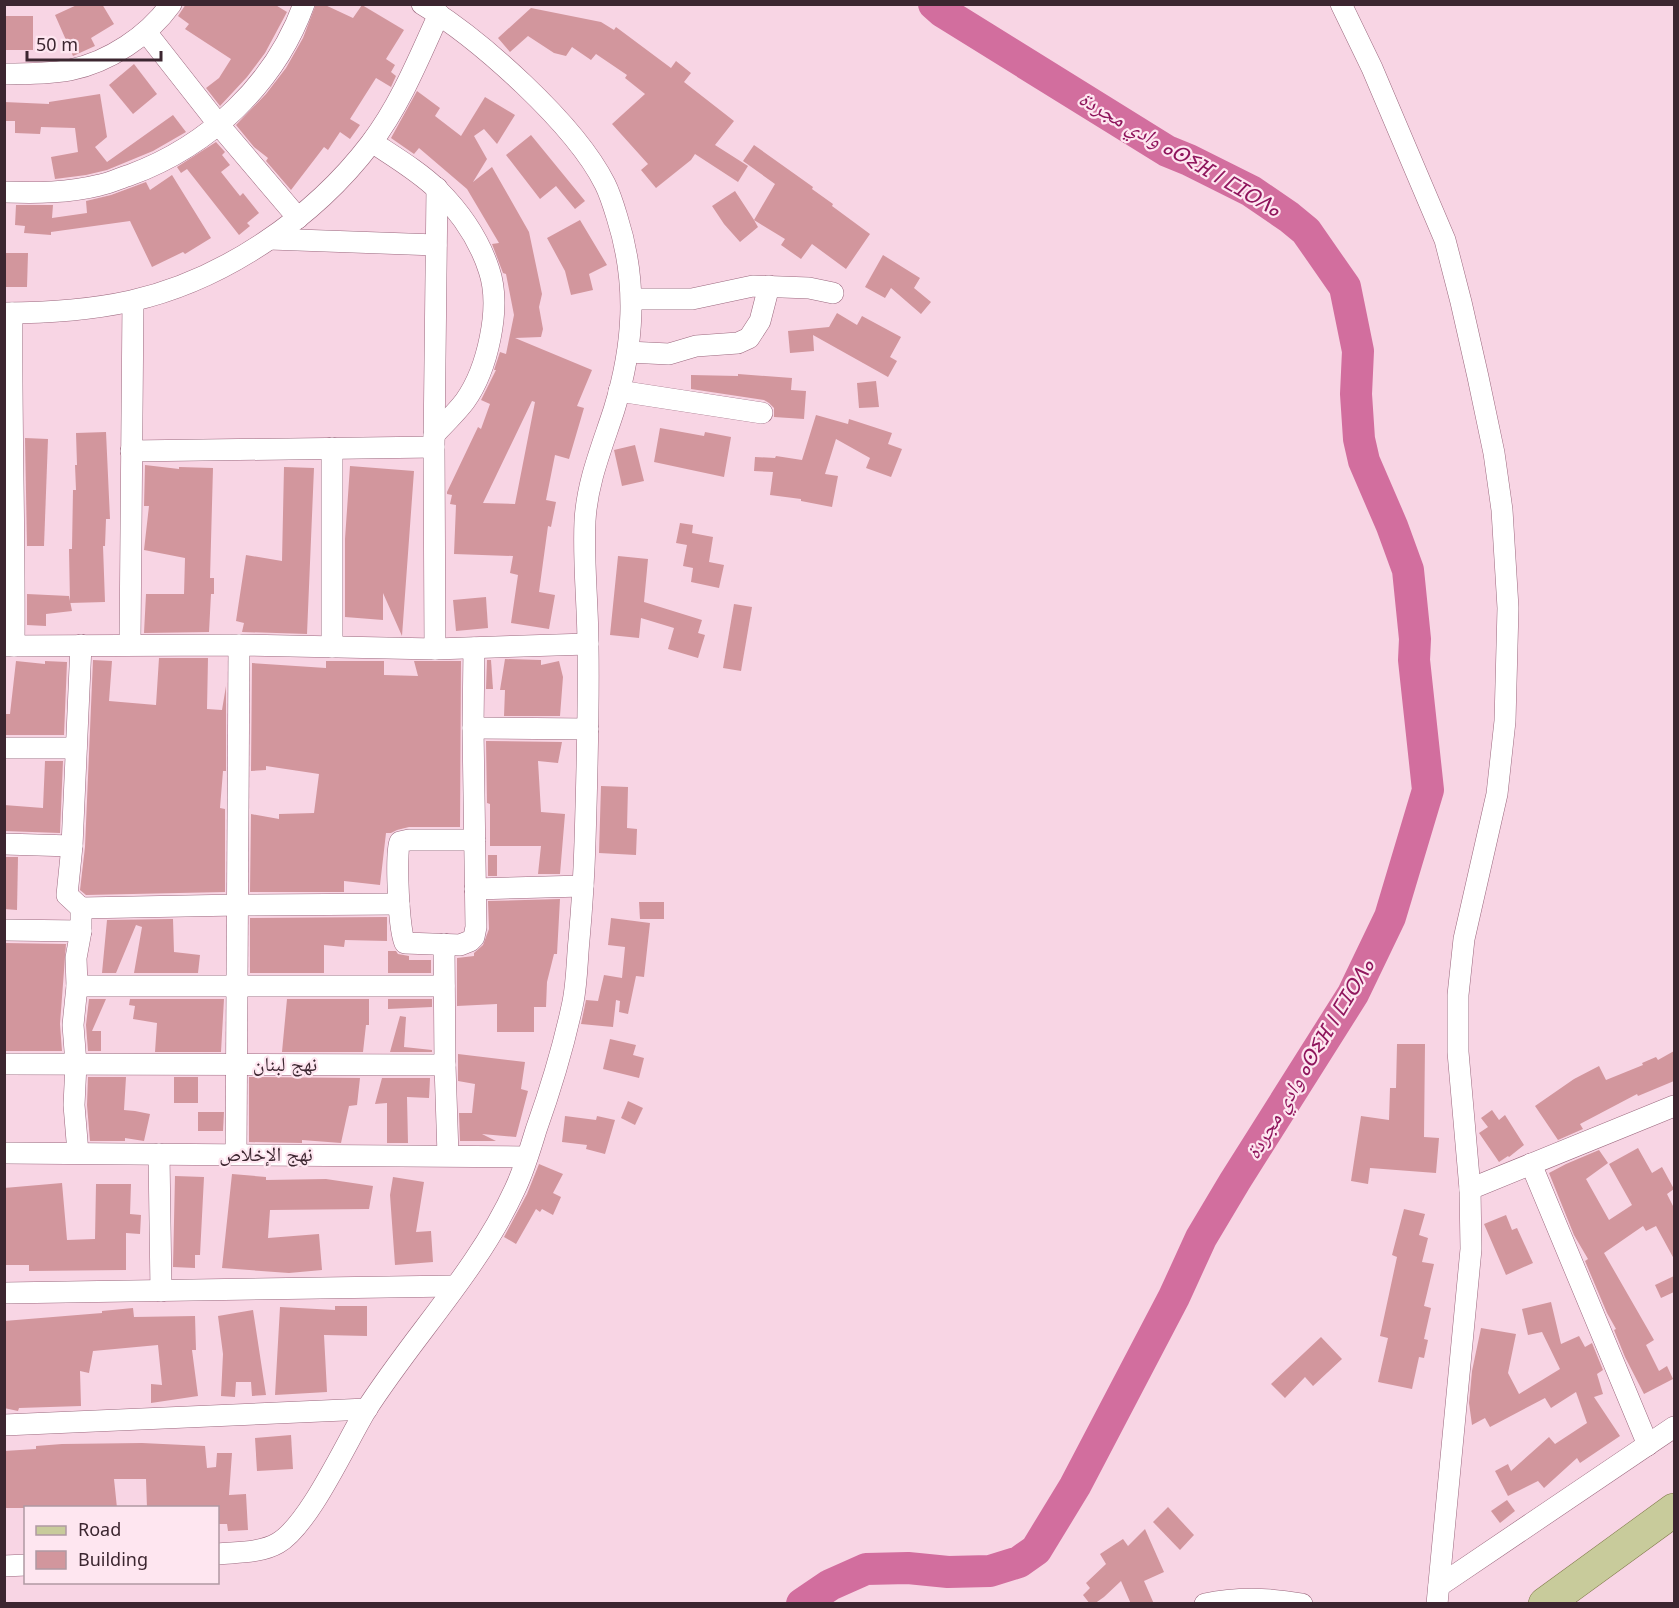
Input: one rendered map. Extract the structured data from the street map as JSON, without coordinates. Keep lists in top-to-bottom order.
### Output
{
  "streets": {
    "street": ["نهج لبنان", "نهج الإخلاص"]
  },
  "water": ["وادي مجردة ⴰⵙⵉⴼ ⵏ ⵎⵊⵔⴷⴰ"],
  "legend": ["Road", "Building"],
  "scale_bar": "50 m"
}
